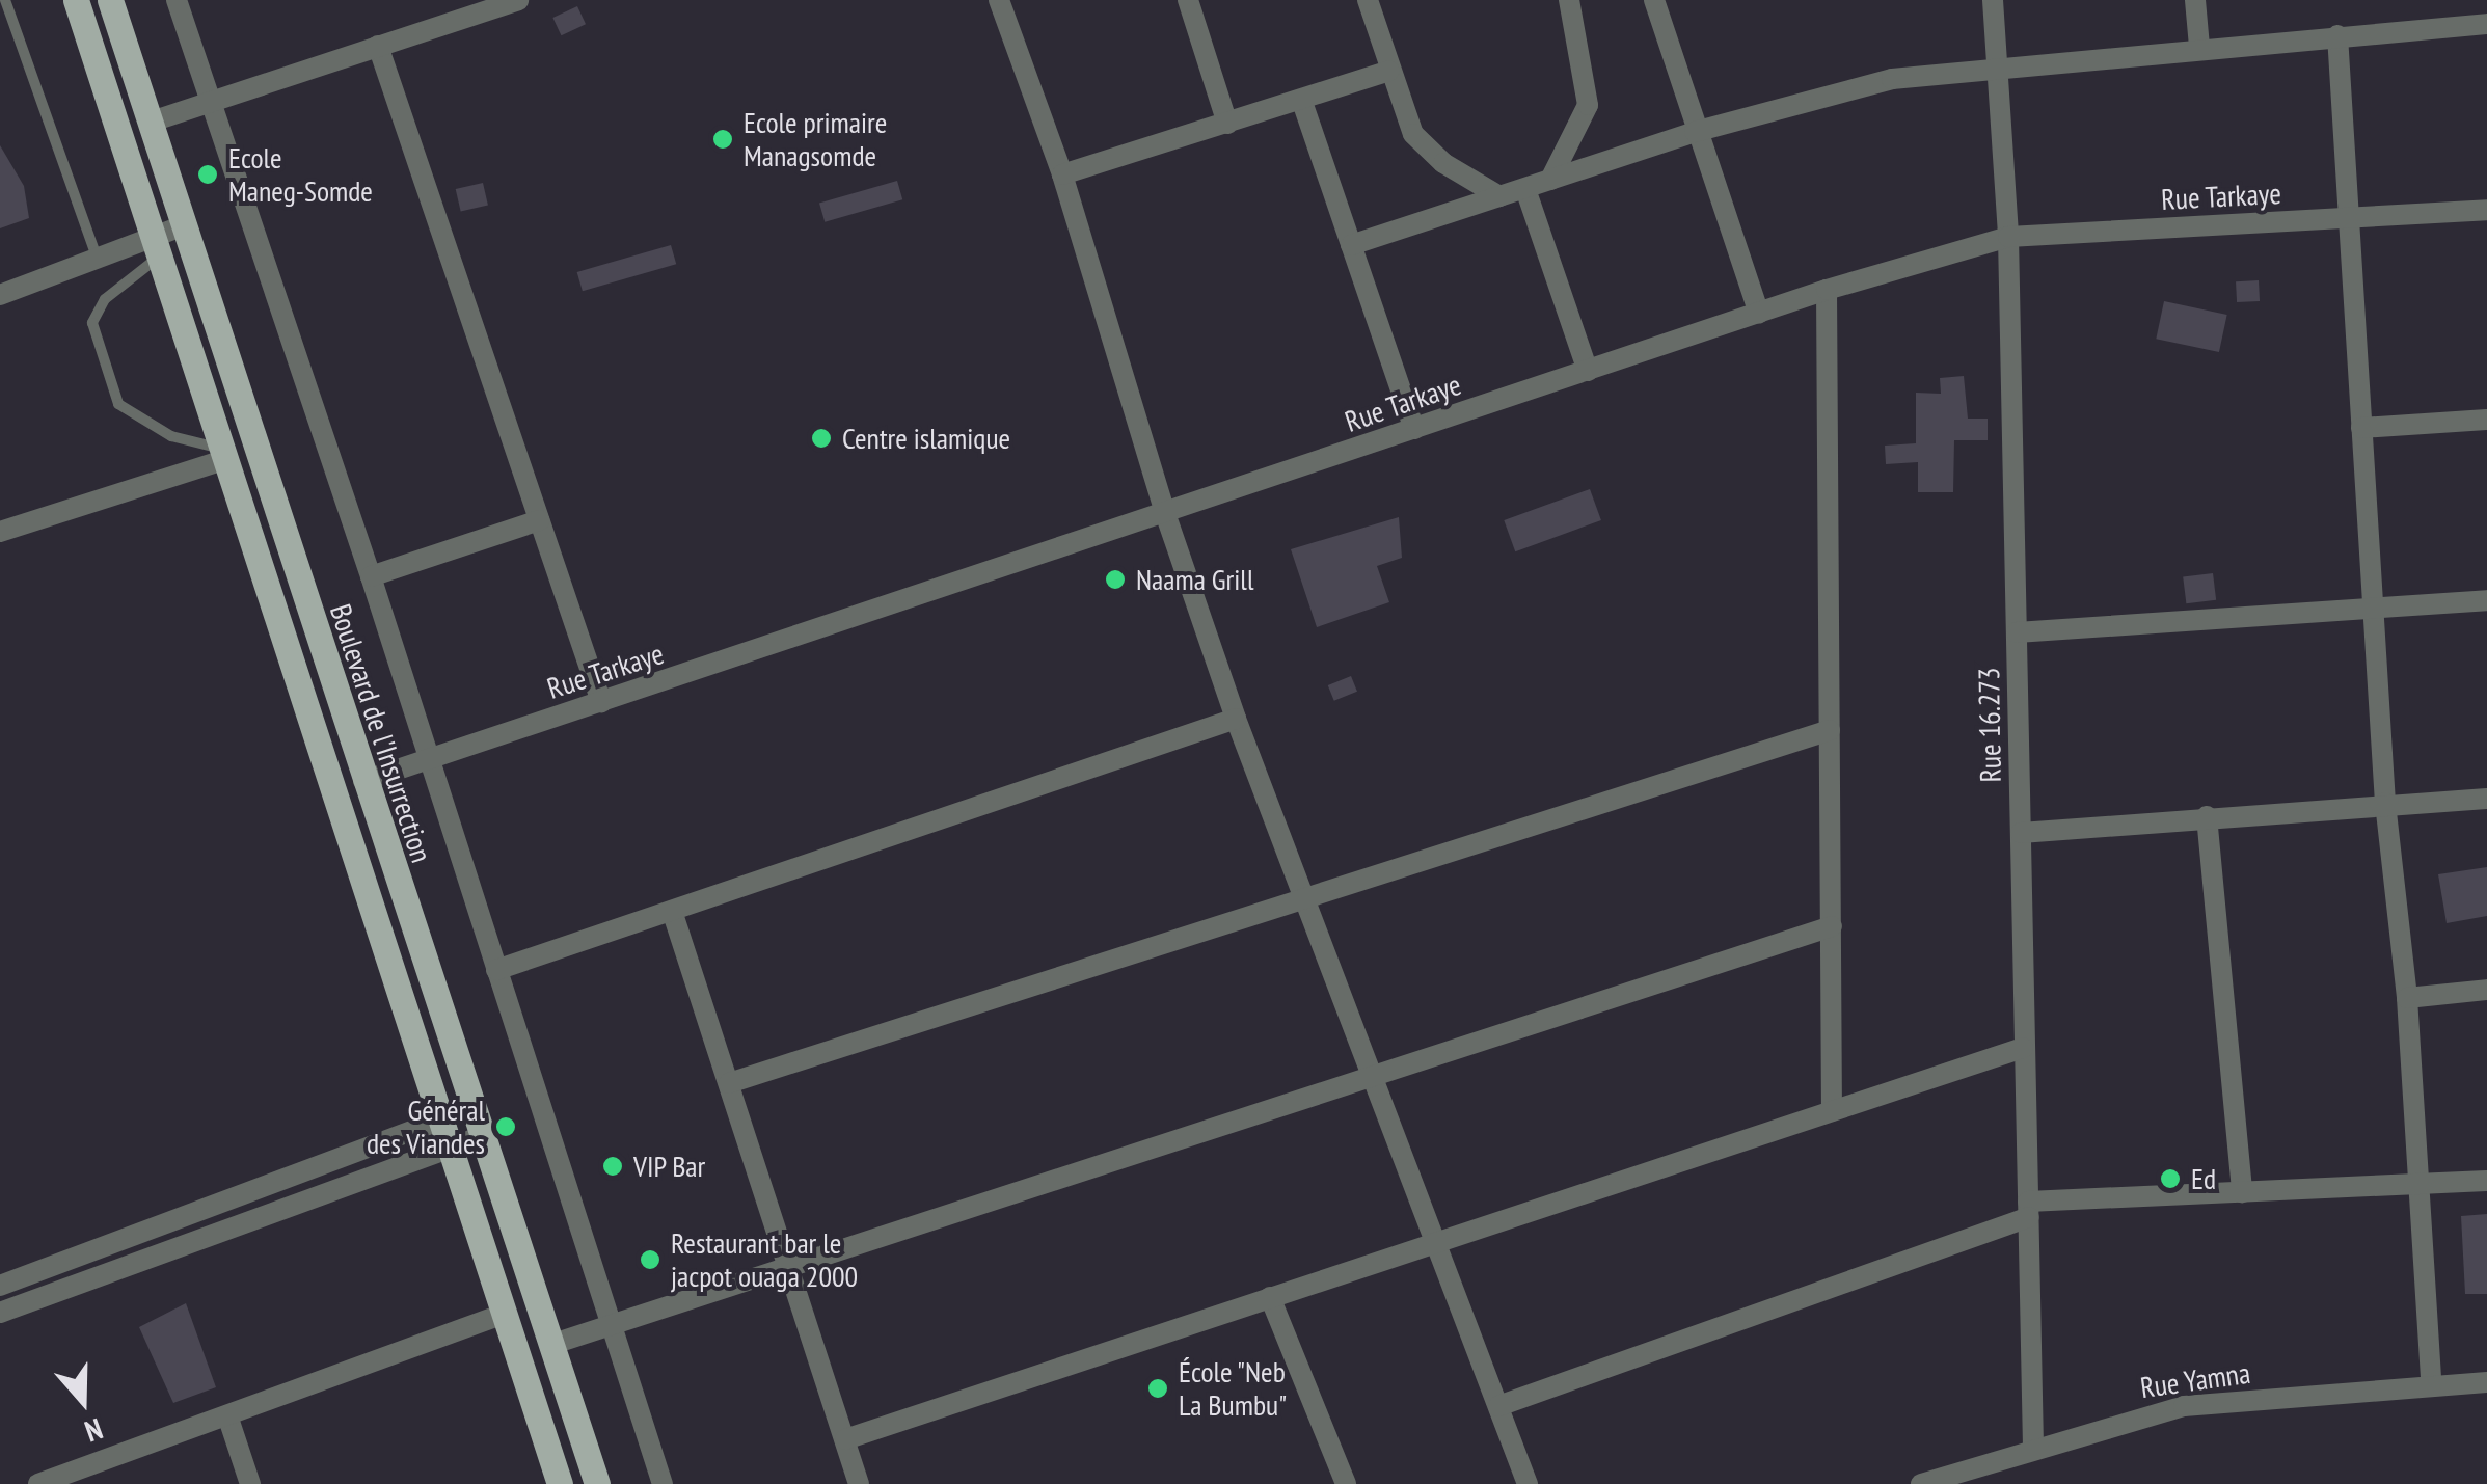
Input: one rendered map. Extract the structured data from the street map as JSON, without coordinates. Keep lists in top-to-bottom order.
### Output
{
  "streets": {
    "main road": ["Boulevard de l'Insurrection"],
    "street": ["Rue Tarkaye", "Rue 16.273", "Rue Yamna"]
  },
  "crossings": [
    ["Rue Tarkaye", "Rue 16.273"],
    ["Rue Tarkaye", "Boulevard de l'Insurrection"],
    ["Rue 16.273", "Rue Yamna"]
  ],
  "places": [
    "Ecole primaire Managsomde",
    "Ecole Maneg-Somde",
    "Centre islamique",
    "Naama Grill",
    "Général des Viandes",
    "VIP Bar",
    "Ed",
    "Restaurant bar le jacpot ouaga 2000",
    "École \"Neb La Bumbu\""
  ],
  "north": "bottom"
}
